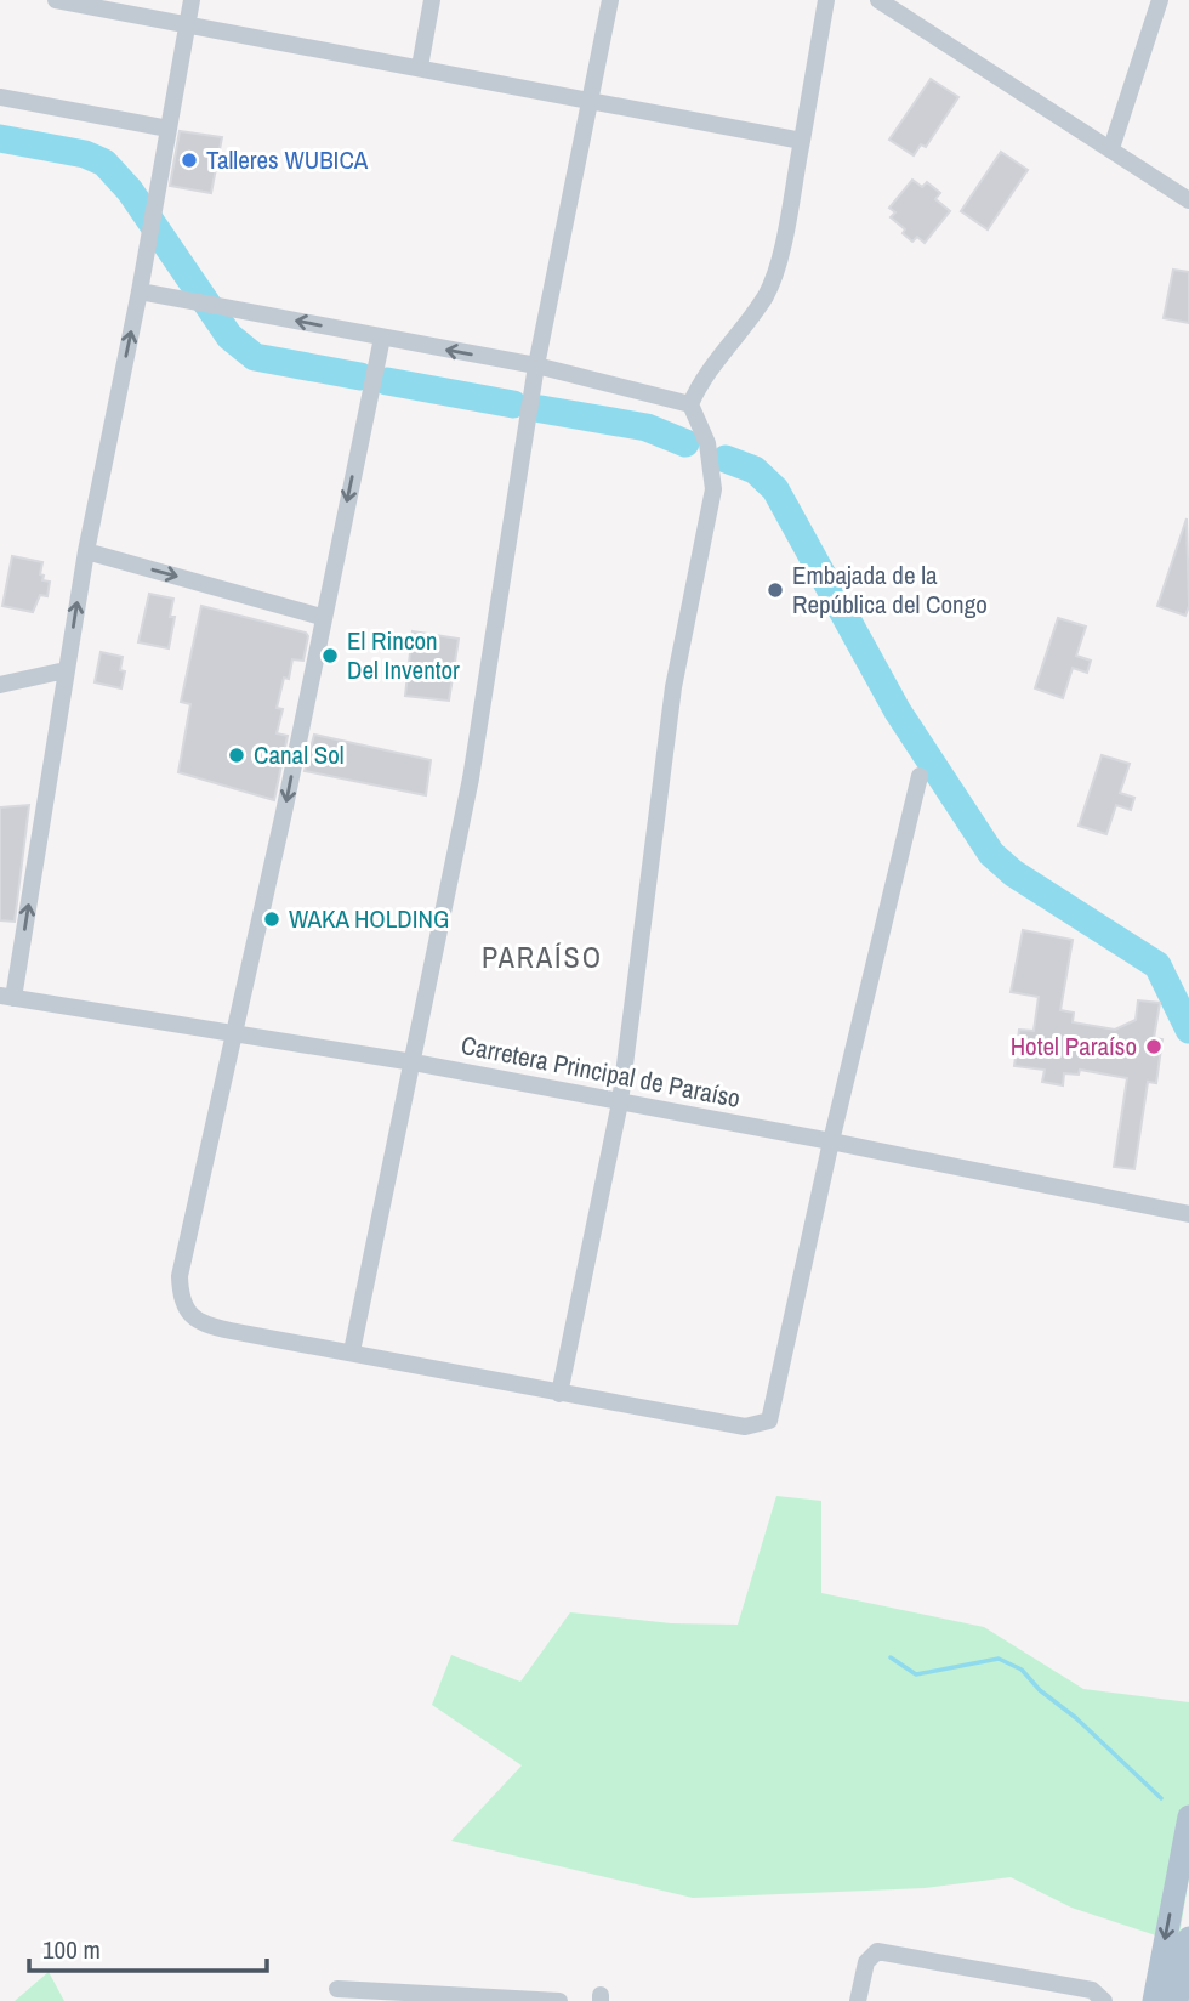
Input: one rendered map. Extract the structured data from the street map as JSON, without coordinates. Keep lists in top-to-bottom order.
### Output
{
  "streets": {
    "street": ["Carretera Principal de Paraíso"]
  },
  "districts": ["PARAÍSO"],
  "places": [
    "Talleres WUBICA",
    "Embajada de la República del Congo",
    "El Rincon Del Inventor",
    "Canal Sol",
    "WAKA HOLDING",
    "Hotel Paraíso"
  ],
  "scale_bar": "100 m"
}
